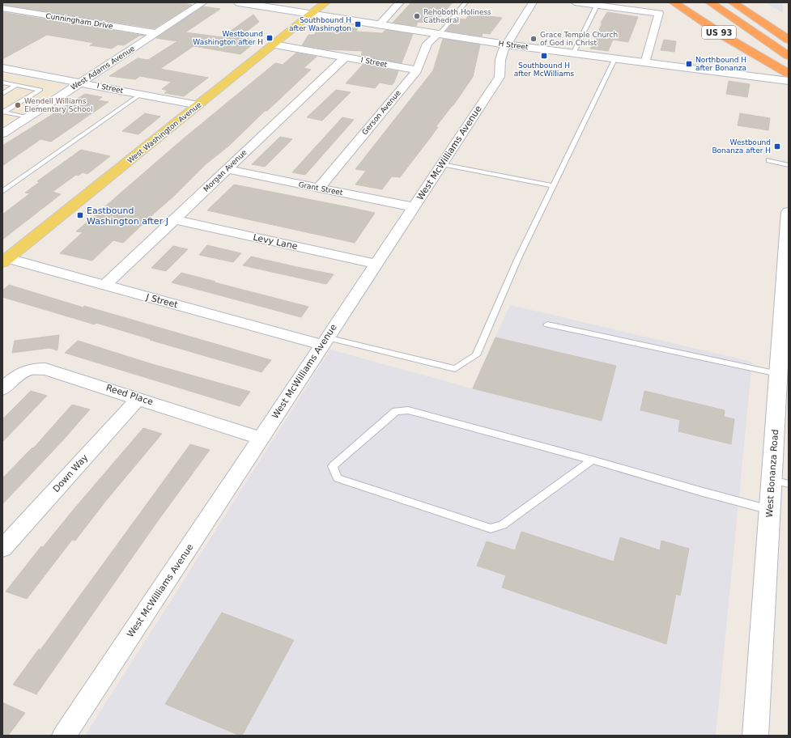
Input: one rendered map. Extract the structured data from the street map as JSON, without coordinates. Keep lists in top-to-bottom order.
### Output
{
  "streets": {
    "highway": ["US 93"],
    "main road": ["West Washington Avenue"],
    "street": [
      "Cunningham Drive",
      "H Street",
      "I Street",
      "West Adams Avenue",
      "Gerson Avenue",
      "West McWilliams Avenue",
      "Morgan Avenue",
      "Grant Street",
      "Levy Lane",
      "J Street",
      "Reed Place",
      "Down Way",
      "West Bonanza Road"
    ]
  },
  "crossings": [
    ["Cunningham Drive", "West Adams Avenue"],
    ["H Street", "Gerson Avenue"],
    ["H Street", "West Washington Avenue"],
    ["H Street", "West McWilliams Avenue"],
    ["I Street", "West Adams Avenue"],
    ["I Street", "Gerson Avenue"],
    ["I Street", "West Washington Avenue"],
    ["I Street", "Morgan Avenue"],
    ["Gerson Avenue", "Grant Street"],
    ["West Washington Avenue", "J Street"],
    ["West McWilliams Avenue", "Grant Street"],
    ["West McWilliams Avenue", "Levy Lane"],
    ["West McWilliams Avenue", "J Street"],
    ["West McWilliams Avenue", "Reed Place"],
    ["Morgan Avenue", "Grant Street"],
    ["Morgan Avenue", "Levy Lane"],
    ["Morgan Avenue", "J Street"],
    ["Reed Place", "Down Way"]
  ],
  "places": {
    "other": ["Rehoboth Holiness Cathedral", "Grace Temple Church of God in Christ", "Wendell Williams Elementary School"],
    "transit": [
      "Southbound H after Washington",
      "Westbound Washington after H",
      "Southbound H after McWilliams",
      "Northbound H after Bonanza",
      "Westbound Bonanza after H",
      "Eastbound Washington after J"
    ]
  }
}
